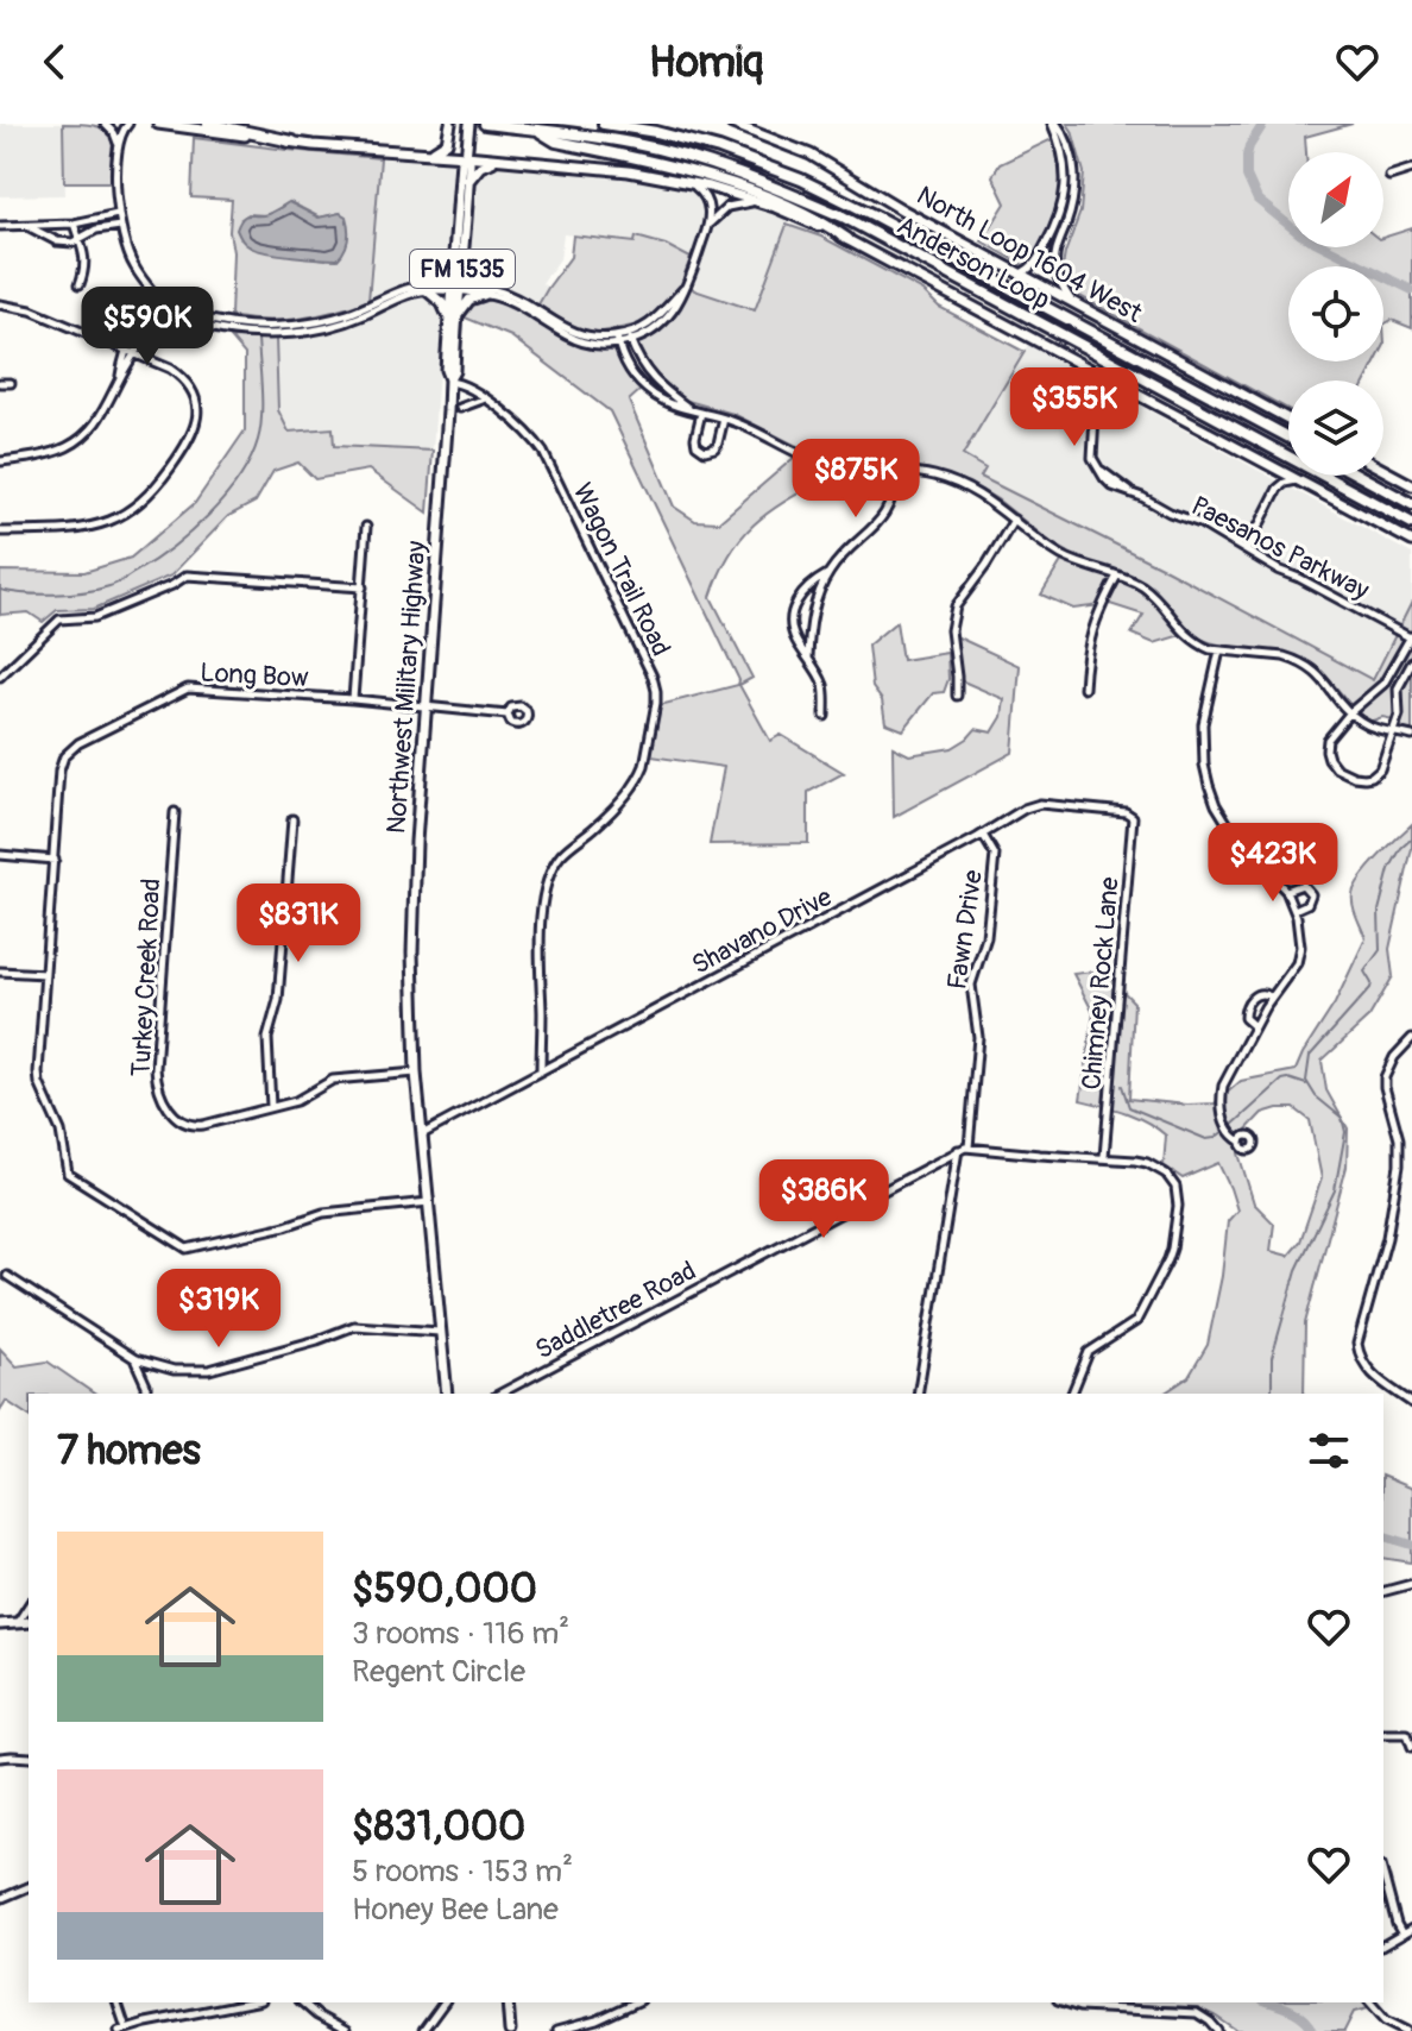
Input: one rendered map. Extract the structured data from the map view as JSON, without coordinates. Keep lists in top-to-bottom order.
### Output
{
  "streets": {
    "highway": ["Anderson Loop"],
    "main road": ["North Loop 1604 West", "FM 1535", "Northwest Military Highway"],
    "street": [
      "Paesanos Parkway",
      "Wagon Trail Road",
      "Long Bow",
      "Fawn Drive",
      "Shavano Drive",
      "Turkey Creek Road",
      "Chimney Rock Lane",
      "Saddletree Road"
    ]
  },
  "crossings": [
    ["Wagon Trail Road", "Northwest Military Highway"],
    ["Wagon Trail Road", "Shavano Drive"],
    ["Long Bow", "Northwest Military Highway"],
    ["Northwest Military Highway", "Shavano Drive"],
    ["Northwest Military Highway", "Turkey Creek Road"],
    ["Fawn Drive", "Shavano Drive"],
    ["Fawn Drive", "Saddletree Road"],
    ["Shavano Drive", "Chimney Rock Lane"],
    ["Chimney Rock Lane", "Saddletree Road"]
  ],
  "north": "top right",
  "page": {
    "header": "Homiq",
    "price": [
      "$590K",
      "$355K",
      "$875K",
      "$423K",
      "$831K",
      "$386K",
      "$319K"
    ],
    "heading": "7 homes",
    "list": [
      {
        "name": "$590,000",
        "note": "3 rooms · 116 m² · Regent Circle"
      },
      {
        "name": "$831,000",
        "note": "5 rooms · 153 m² · Honey Bee Lane"
      }
    ]
  }
}
